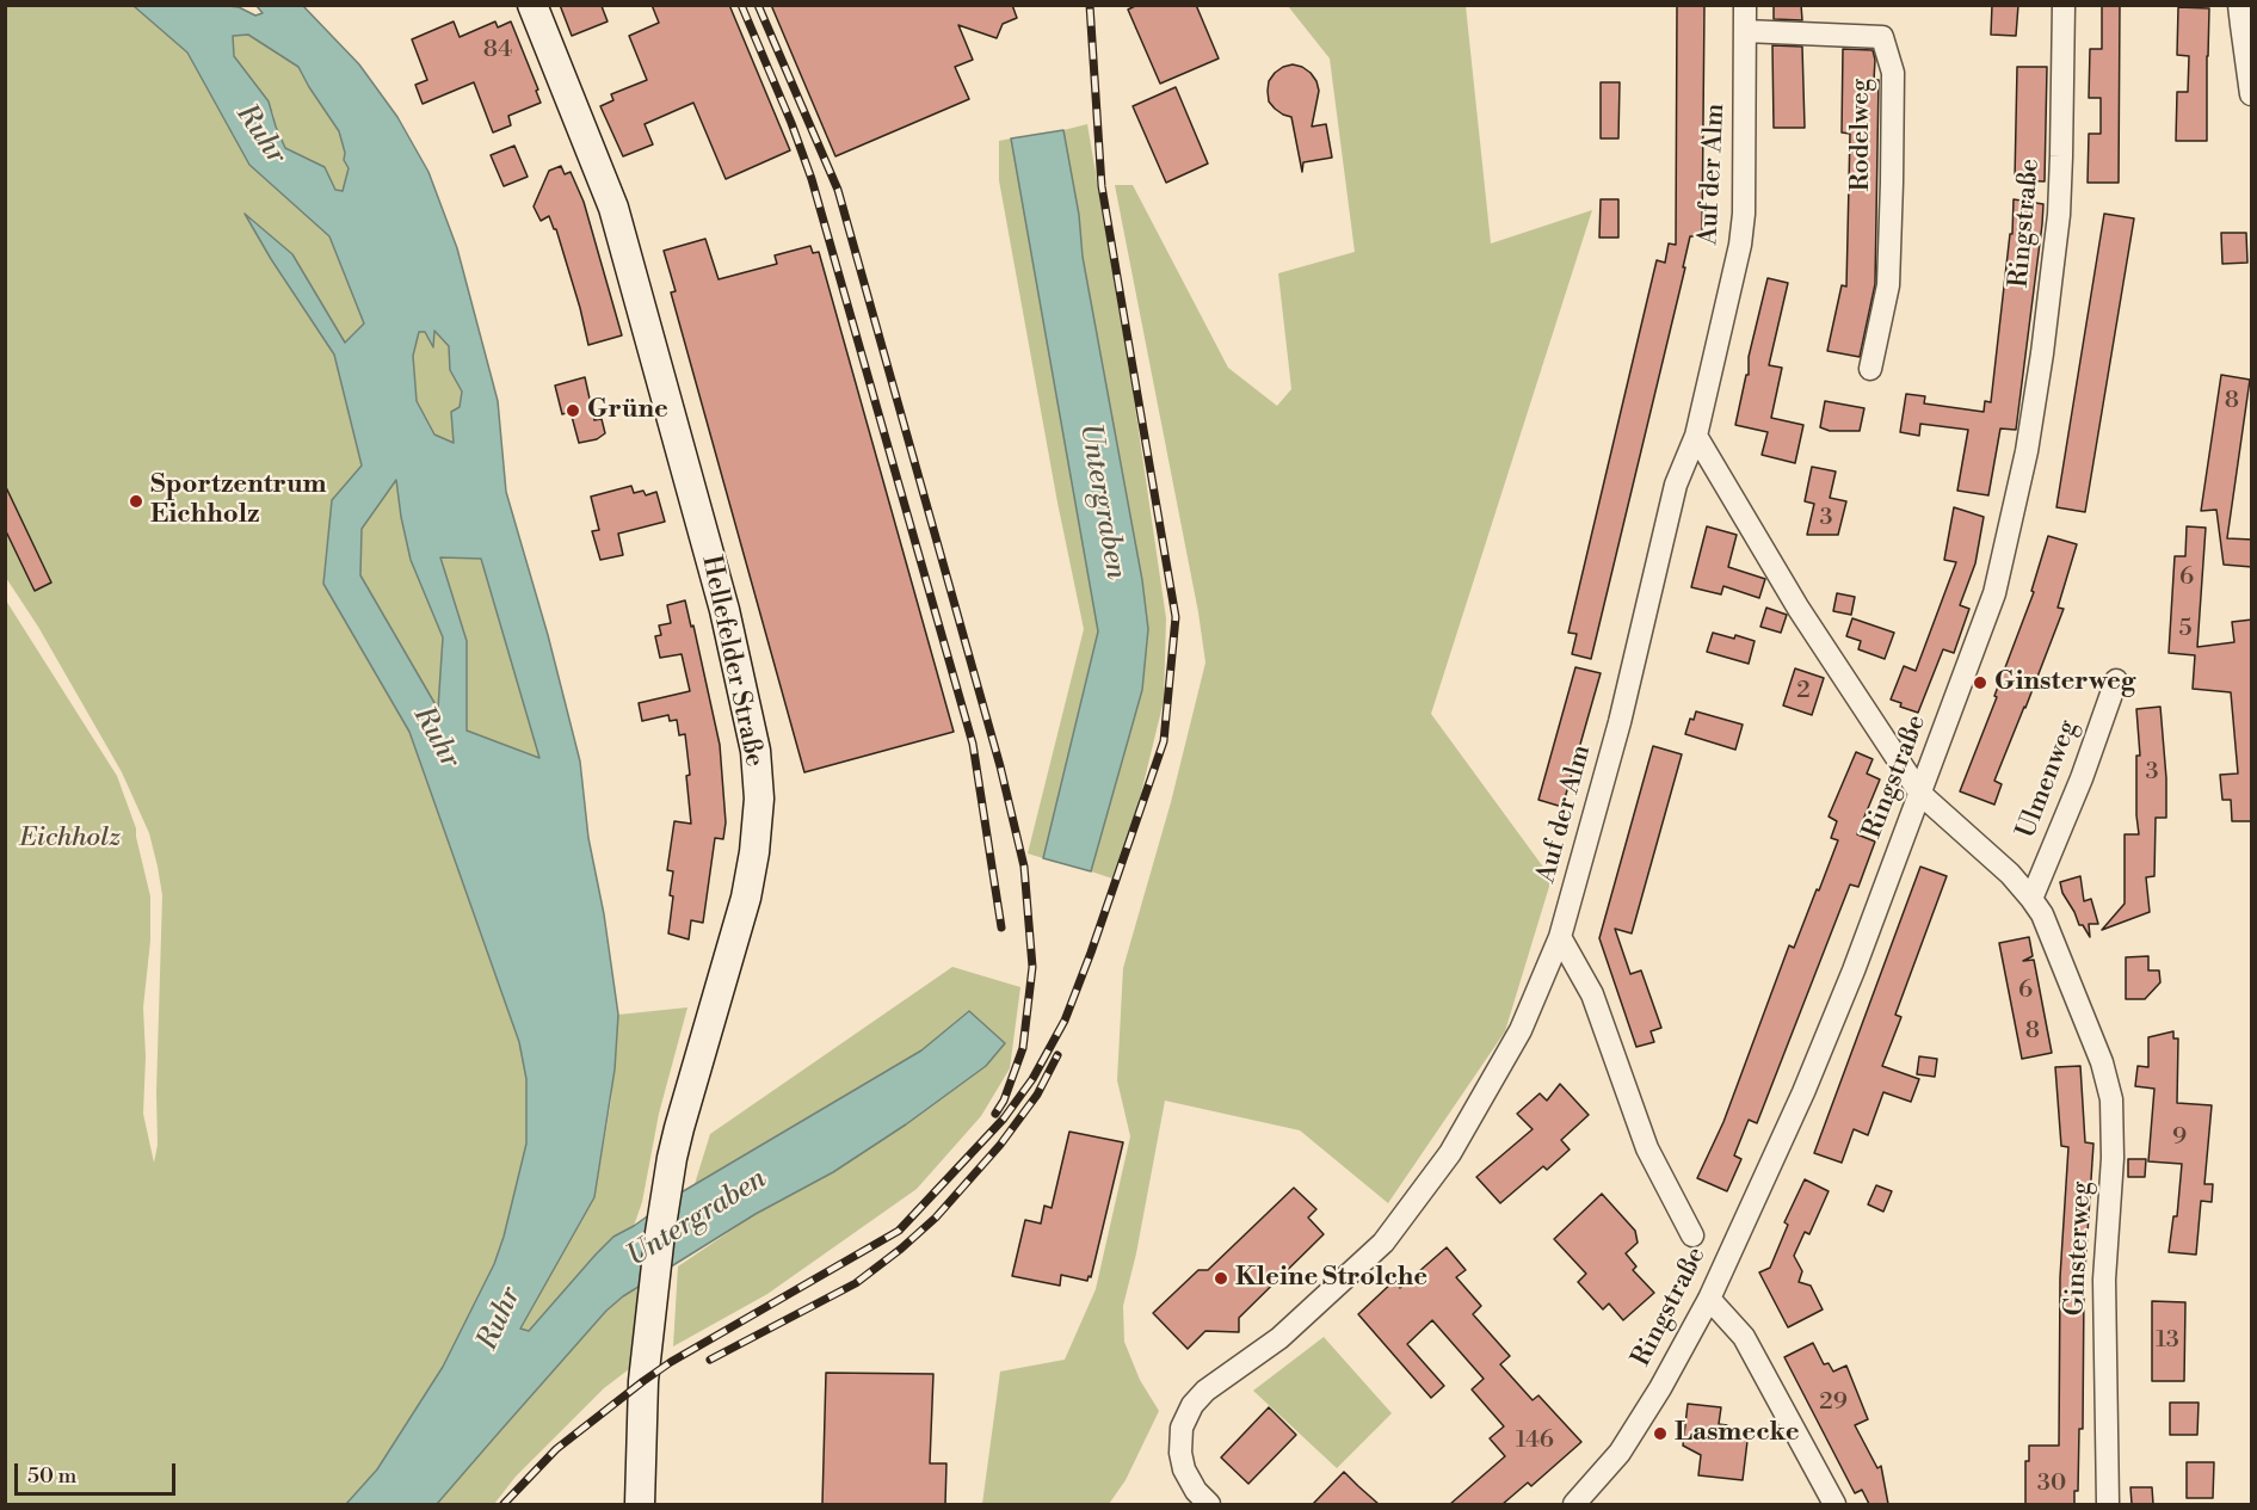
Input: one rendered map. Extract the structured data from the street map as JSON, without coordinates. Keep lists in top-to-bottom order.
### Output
{
  "streets": {
    "street": [
      "Rodelweg",
      "Auf der Alm",
      "Ringstraße",
      "Hellefelder Straße",
      "Ulmenweg",
      "Ginsterweg"
    ]
  },
  "crossings": [
    ["Rodelweg", "Auf der Alm"],
    ["Auf der Alm", "Ginsterweg"],
    ["Ringstraße", "Ginsterweg"],
    ["Ulmenweg", "Ginsterweg"]
  ],
  "water": ["Ruhr", "Untergraben"],
  "parks": ["Eichholz"],
  "places": [
    "Grüne",
    "Sportzentrum Eichholz",
    "Ginsterweg",
    "Kleine Strolche",
    "Lasmecke"
  ],
  "house_numbers": [
    "84",
    "8",
    "3",
    "6",
    "5",
    "2",
    "3",
    "6",
    "8",
    "9",
    "13",
    "29",
    "146",
    "30"
  ],
  "scale_bar": "50 m"
}
